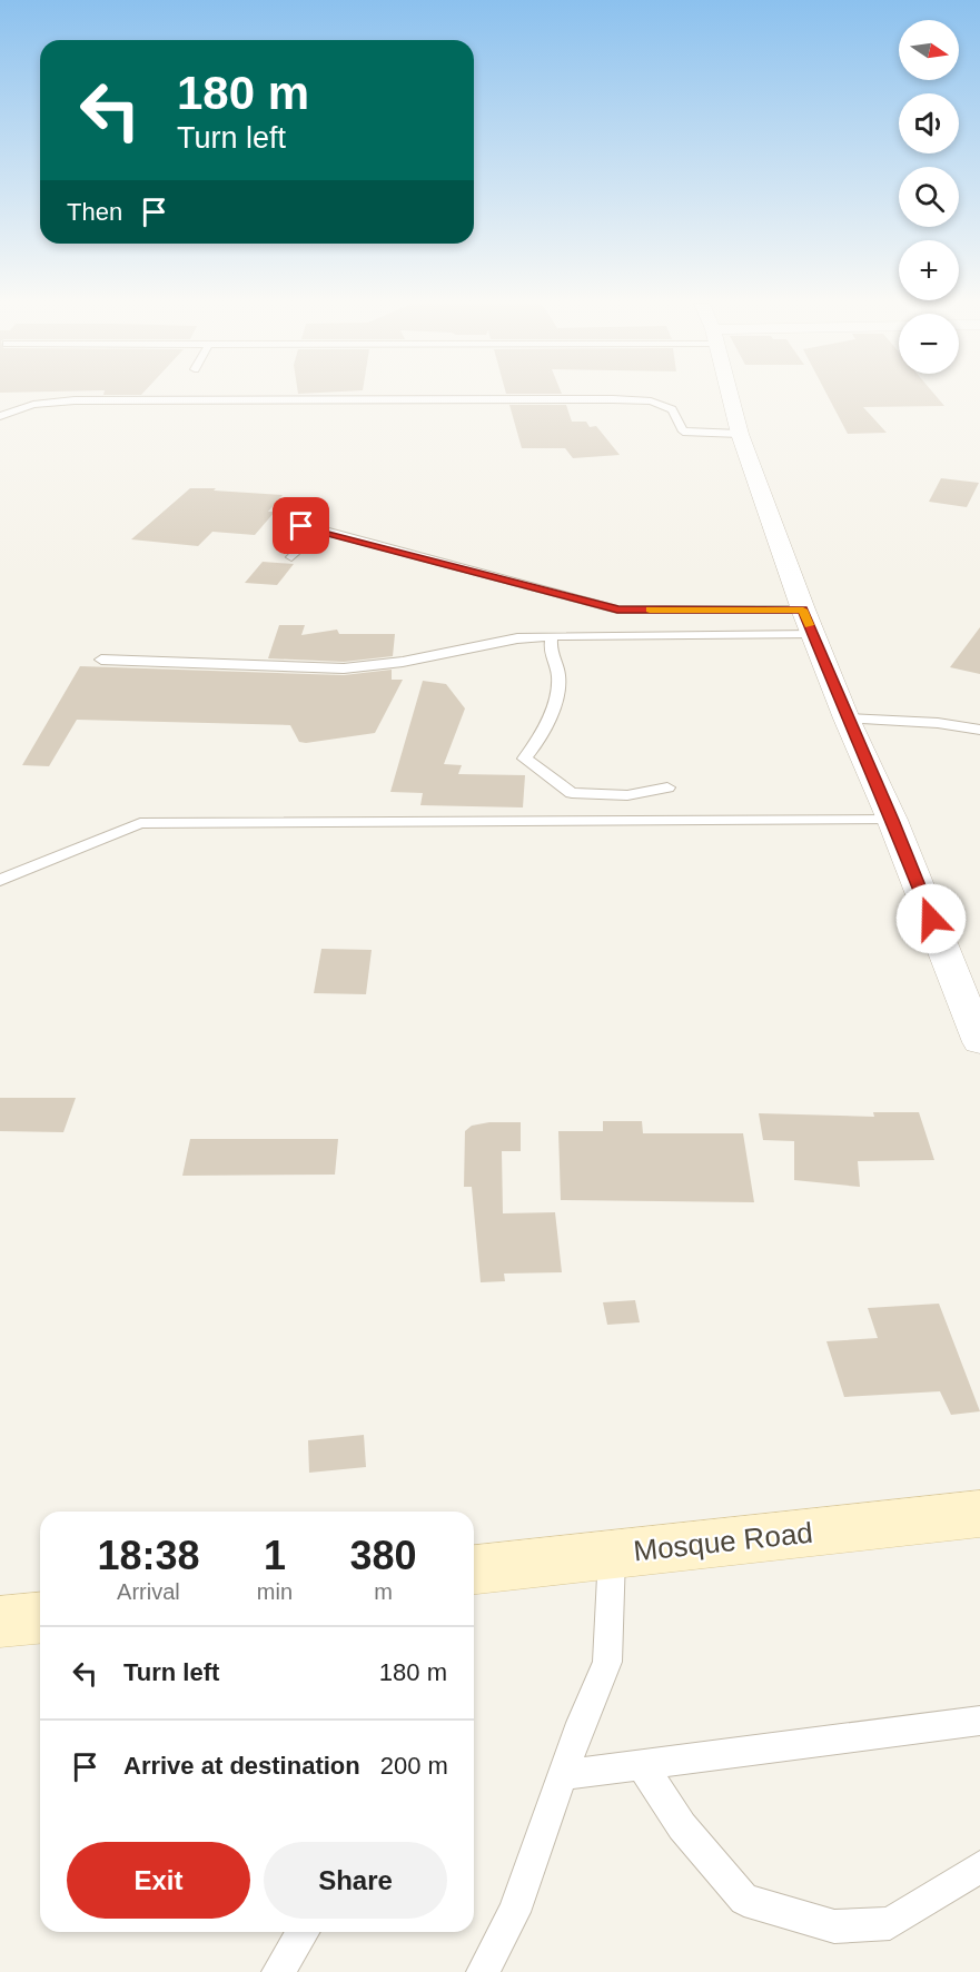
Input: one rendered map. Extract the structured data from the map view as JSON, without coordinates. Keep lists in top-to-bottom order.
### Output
{
  "streets": {
    "street": ["Mosque Road"]
  },
  "north": "right",
  "page": {
    "map_buttons": ["+", "−"],
    "turn": ["180 m", "Turn left"],
    "then": "Then",
    "eta": [
      "18:38",
      "Arrival",
      "1",
      "min",
      "380",
      "m"
    ],
    "list": [
      {
        "name": "Turn left",
        "value": "180 m"
      },
      {
        "name": "Arrive at destination",
        "value": "200 m"
      }
    ],
    "buttons": ["Exit", "Share"]
  }
}
